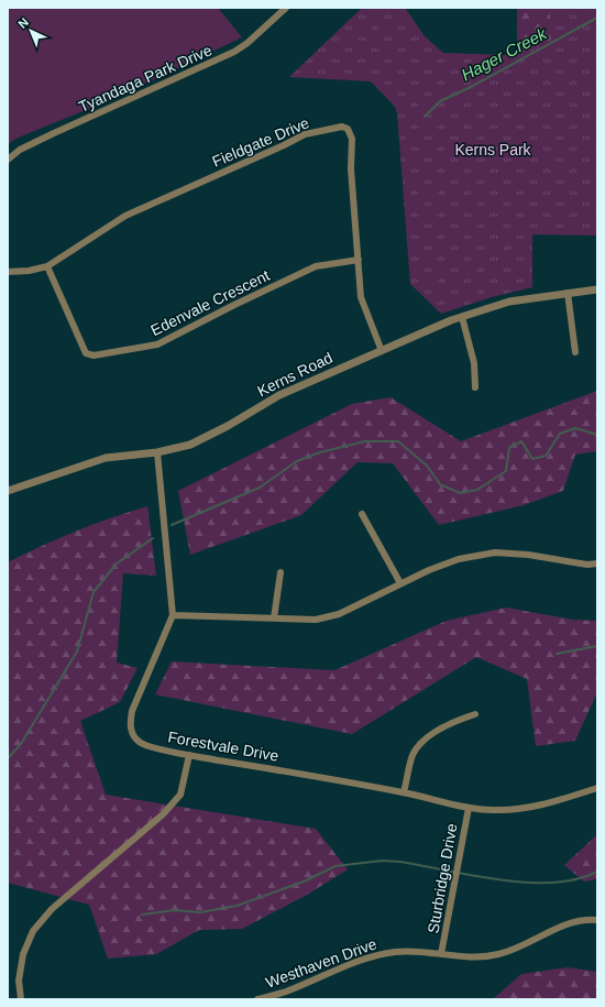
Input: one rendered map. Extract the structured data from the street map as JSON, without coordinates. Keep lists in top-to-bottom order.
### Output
{
  "streets": {
    "street": [
      "Tyandaga Park Drive",
      "Fieldgate Drive",
      "Edenvale Crescent",
      "Kerns Road",
      "Forestvale Drive",
      "Sturbridge Drive",
      "Westhaven Drive"
    ]
  },
  "crossings": [
    ["Fieldgate Drive", "Edenvale Crescent"],
    ["Fieldgate Drive", "Kerns Road"],
    ["Kerns Road", "Forestvale Drive"],
    ["Forestvale Drive", "Sturbridge Drive"],
    ["Sturbridge Drive", "Westhaven Drive"]
  ],
  "water": ["Hager Creek"],
  "parks": ["Kerns Park"],
  "north": "top left"
}
